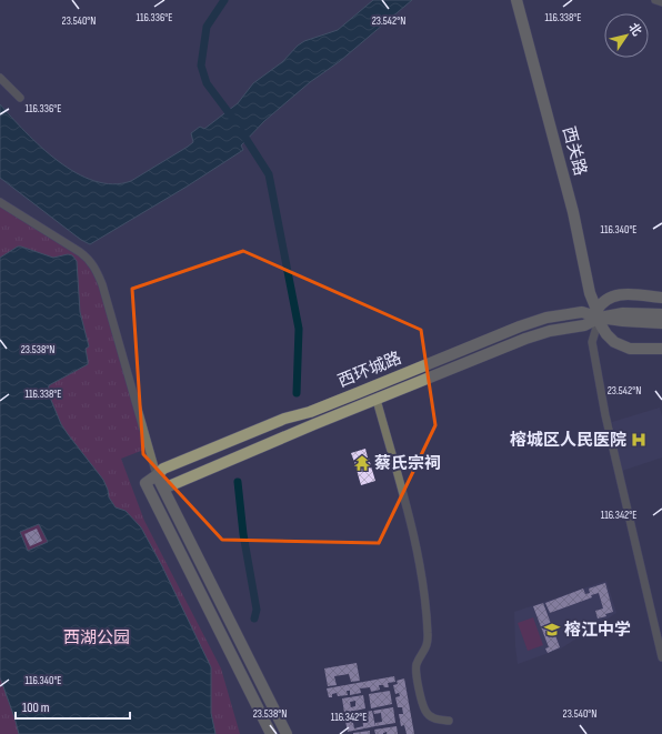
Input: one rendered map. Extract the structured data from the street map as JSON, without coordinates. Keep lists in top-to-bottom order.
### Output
{
  "streets": {
    "main road": ["西关路", "西环城路"]
  },
  "crossings": [
    ["西关路", "西环城路"]
  ],
  "parks": ["西湖公园"],
  "places": {
    "hospital": ["榕城区人民医院"],
    "temple": ["蔡氏宗祠"],
    "school or university": ["榕江中学"]
  },
  "scale_bar": "100 m",
  "north": "top right",
  "coordinates": [
    "116.336°E",
    "116.338°E",
    "23.540°N",
    "23.542°N",
    "116.340°E",
    "23.538°N",
    "116.342°E"
  ]
}
